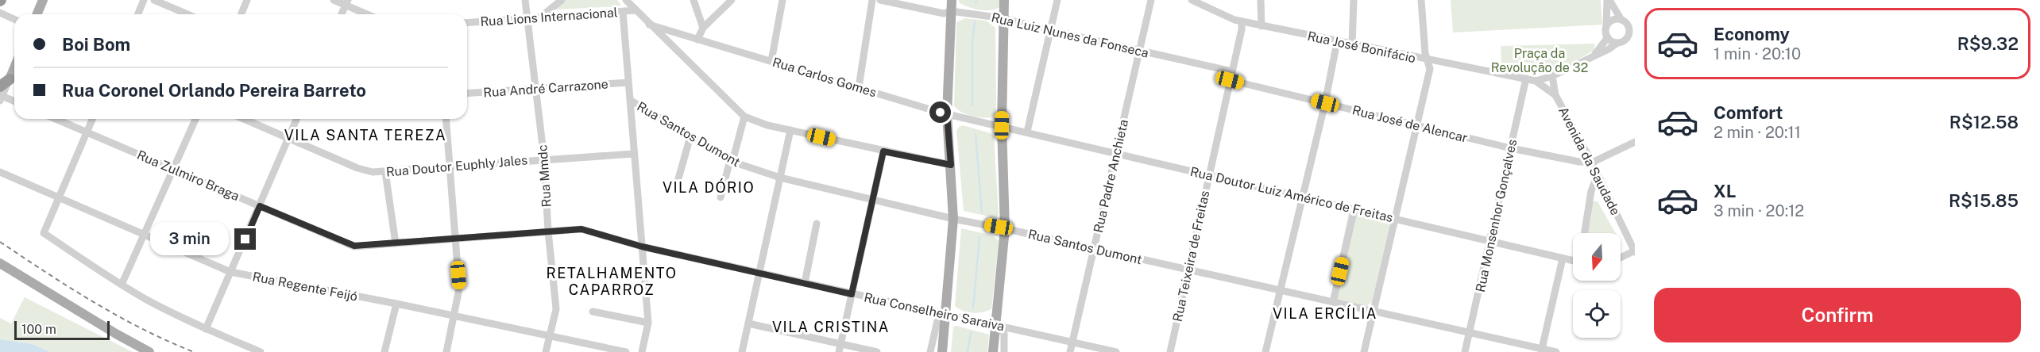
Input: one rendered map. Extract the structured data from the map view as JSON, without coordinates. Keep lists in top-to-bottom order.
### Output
{
  "streets": {
    "street": [
      "Rua Lions Internacional",
      "Rua Luiz Nunes da Fonseca",
      "Rua José Bonifácio",
      "Rua Carlos Gomes",
      "Rua André Carrazone",
      "Rua José de Alencar",
      "Rua Santos Dumont",
      "Avenida da Saudade",
      "Rua Doutor Euphly Jales",
      "Rua Zulmiro Braga",
      "Rua Mmdc",
      "Rua Padre Anchieta",
      "Rua Doutor Luiz Américo de Freitas",
      "Rua Monsenhor Gonçalves",
      "Rua Teixeira de Freitas",
      "Rua Regente Feijó",
      "Rua Conselheiro Saraiva"
    ]
  },
  "crossings": [
    ["Rua Lions Internacional", "Rua Mmdc"],
    ["Rua Luiz Nunes da Fonseca", "Rua Padre Anchieta"],
    ["Rua Luiz Nunes da Fonseca", "Rua Teixeira de Freitas"],
    ["Rua José Bonifácio", "Avenida da Saudade"],
    ["Rua José Bonifácio", "Rua Monsenhor Gonçalves"],
    ["Rua José Bonifácio", "Rua Teixeira de Freitas"],
    ["Rua Carlos Gomes", "Rua Doutor Luiz Américo de Freitas"],
    ["Rua André Carrazone", "Rua Mmdc"],
    ["Rua José de Alencar", "Avenida da Saudade"],
    ["Rua José de Alencar", "Rua Monsenhor Gonçalves"],
    ["Rua José de Alencar", "Rua Teixeira de Freitas"],
    ["Rua Santos Dumont", "Rua Padre Anchieta"],
    ["Rua Santos Dumont", "Rua Monsenhor Gonçalves"],
    ["Rua Santos Dumont", "Rua Teixeira de Freitas"],
    ["Rua Doutor Euphly Jales", "Rua Mmdc"],
    ["Rua Zulmiro Braga", "Rua Mmdc"],
    ["Rua Zulmiro Braga", "Rua Conselheiro Saraiva"],
    ["Rua Mmdc", "Rua Regente Feijó"],
    ["Rua Padre Anchieta", "Rua Doutor Luiz Américo de Freitas"],
    ["Rua Padre Anchieta", "Rua Conselheiro Saraiva"],
    ["Rua Doutor Luiz Américo de Freitas", "Rua Monsenhor Gonçalves"],
    ["Rua Doutor Luiz Américo de Freitas", "Rua Teixeira de Freitas"]
  ],
  "districts": [
    "VILA SANTA TEREZA",
    "VILA DÓRIO",
    "RETALHAMENTO CAPARROZ",
    "VILA ERCÍLIA",
    "VILA CRISTINA"
  ],
  "parks": ["Praça da Revolução de 32"],
  "scale_bar": "100 m",
  "north": "bottom",
  "page": {
    "list": [
      {
        "name": "Economy",
        "note": "1 min · 20:10",
        "value": "R$9.32"
      },
      {
        "name": "Comfort",
        "note": "2 min · 20:11",
        "value": "R$12.58"
      },
      {
        "name": "XL",
        "note": "3 min · 20:12",
        "value": "R$15.85"
      }
    ],
    "banner": ["Boi Bom", "Rua Coronel Orlando Pereira Barreto"],
    "bubble": "3 min",
    "buttons": "Confirm",
    "scale": "100 m"
  }
}
